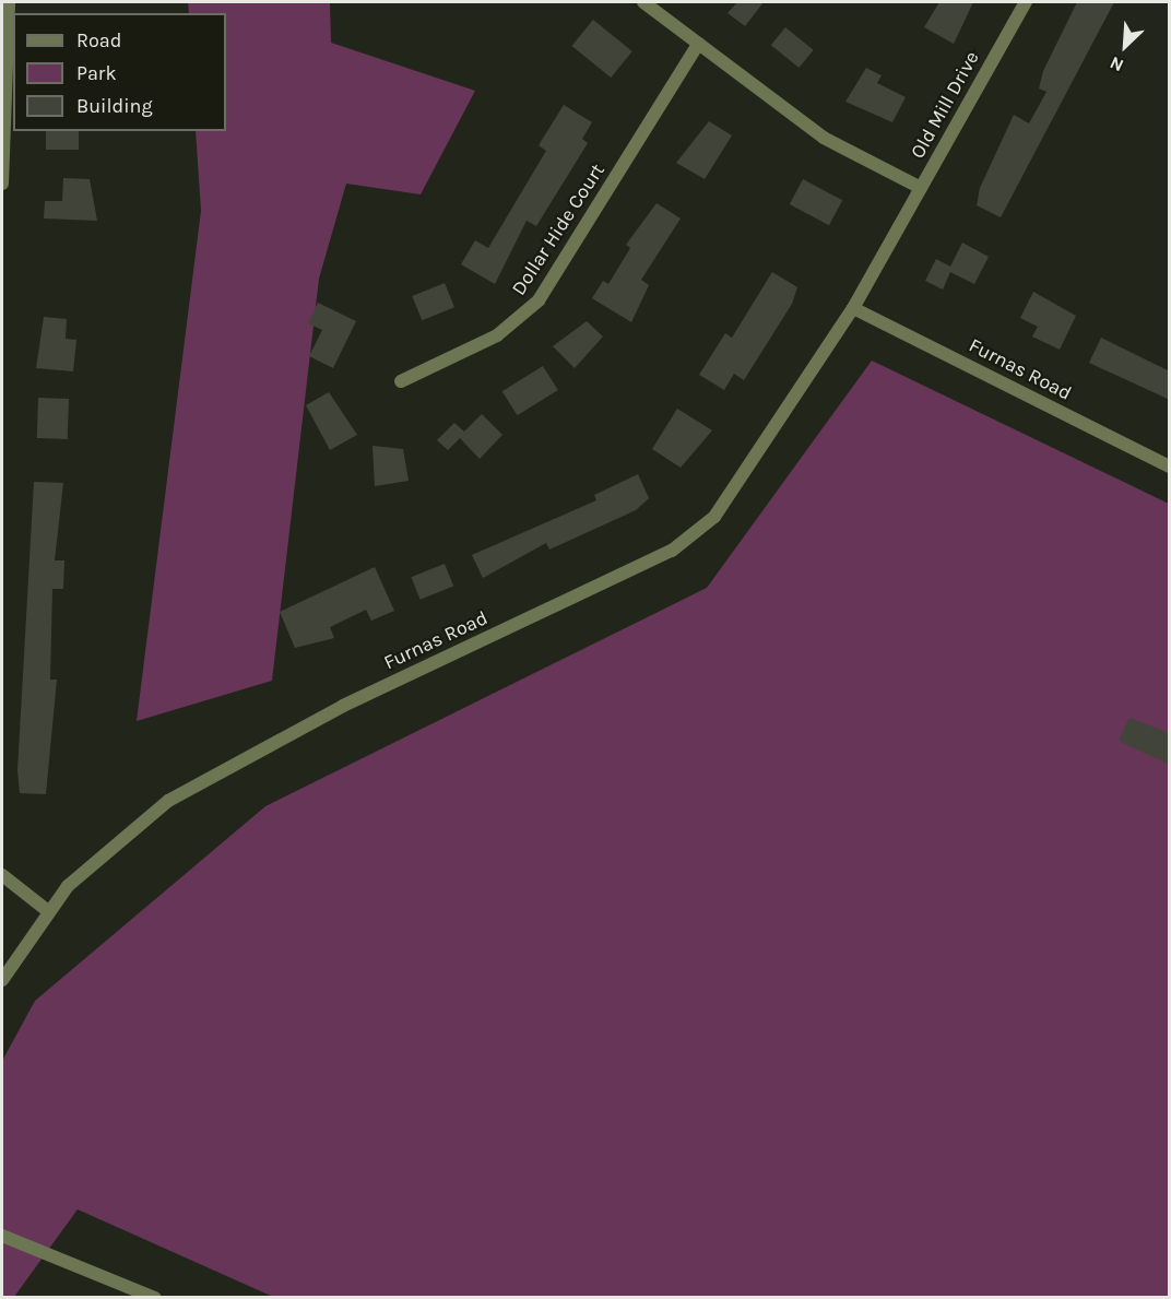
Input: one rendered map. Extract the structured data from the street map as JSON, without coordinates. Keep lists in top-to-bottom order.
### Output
{
  "streets": {
    "street": ["Old Mill Drive", "Dollar Hide Court", "Furnas Road"]
  },
  "crossings": [
    ["Old Mill Drive", "Furnas Road"]
  ],
  "legend": ["Road", "Park", "Building"],
  "north": "bottom left"
}
